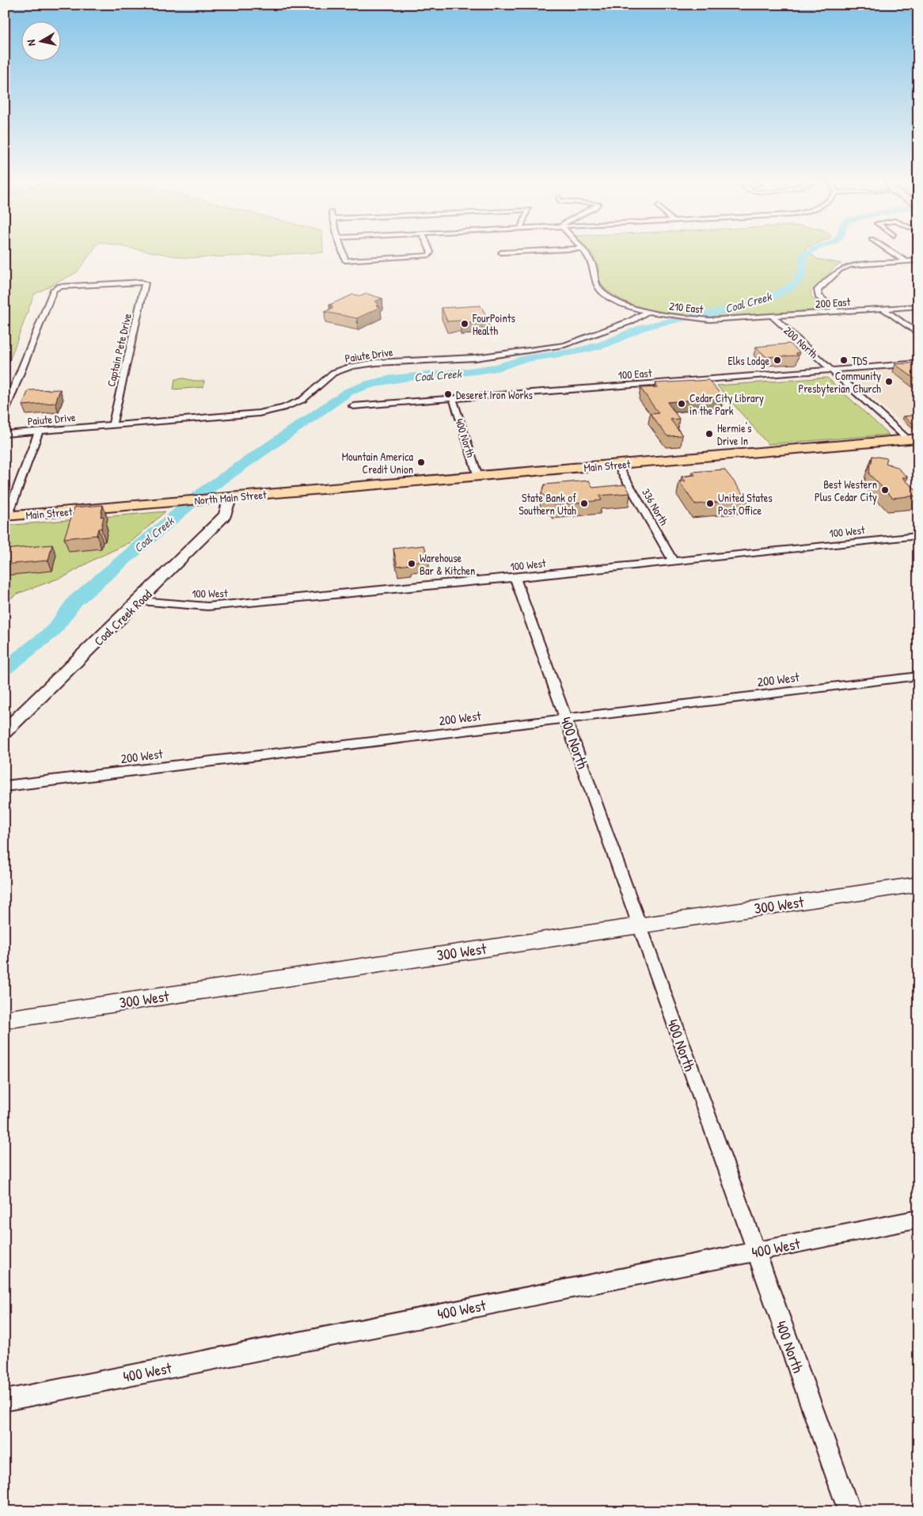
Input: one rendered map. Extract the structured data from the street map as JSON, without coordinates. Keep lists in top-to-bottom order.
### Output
{
  "streets": {
    "main road": ["Main Street", "North Main Street", "Coal Creek Road"],
    "street": [
      "200 East",
      "210 East",
      "200 North",
      "Captain Pete Drive",
      "Paiute Drive",
      "100 East",
      "400 North",
      "336 North",
      "100 West",
      "200 West",
      "300 West",
      "400 West"
    ]
  },
  "crossings": [
    ["200 East", "210 East"],
    ["200 East", "200 North"],
    ["210 East", "Paiute Drive"],
    ["200 North", "100 East"],
    ["200 North", "Main Street"],
    ["Captain Pete Drive", "Paiute Drive"],
    ["100 East", "400 North"],
    ["400 North", "Main Street"],
    ["400 North", "100 West"],
    ["400 North", "200 West"],
    ["400 North", "300 West"],
    ["400 North", "400 West"],
    ["Main Street", "North Main Street"],
    ["Main Street", "336 North"],
    ["North Main Street", "Coal Creek Road"],
    ["336 North", "100 West"],
    ["100 West", "Coal Creek Road"]
  ],
  "water": ["Coal Creek"],
  "places": [
    "FourPoints Health",
    "Elks Lodge",
    "TDS",
    "Community Presbyterian Church",
    "Deseret Iron Works",
    "Cedar City Library in the Park",
    "Hermie's Drive In",
    "Mountain America Credit Union",
    "Best Western Plus Cedar City",
    "State Bank of Southern Utah",
    "United States Post Office",
    "Warehouse Bar & Kitchen"
  ],
  "north": "left"
}
